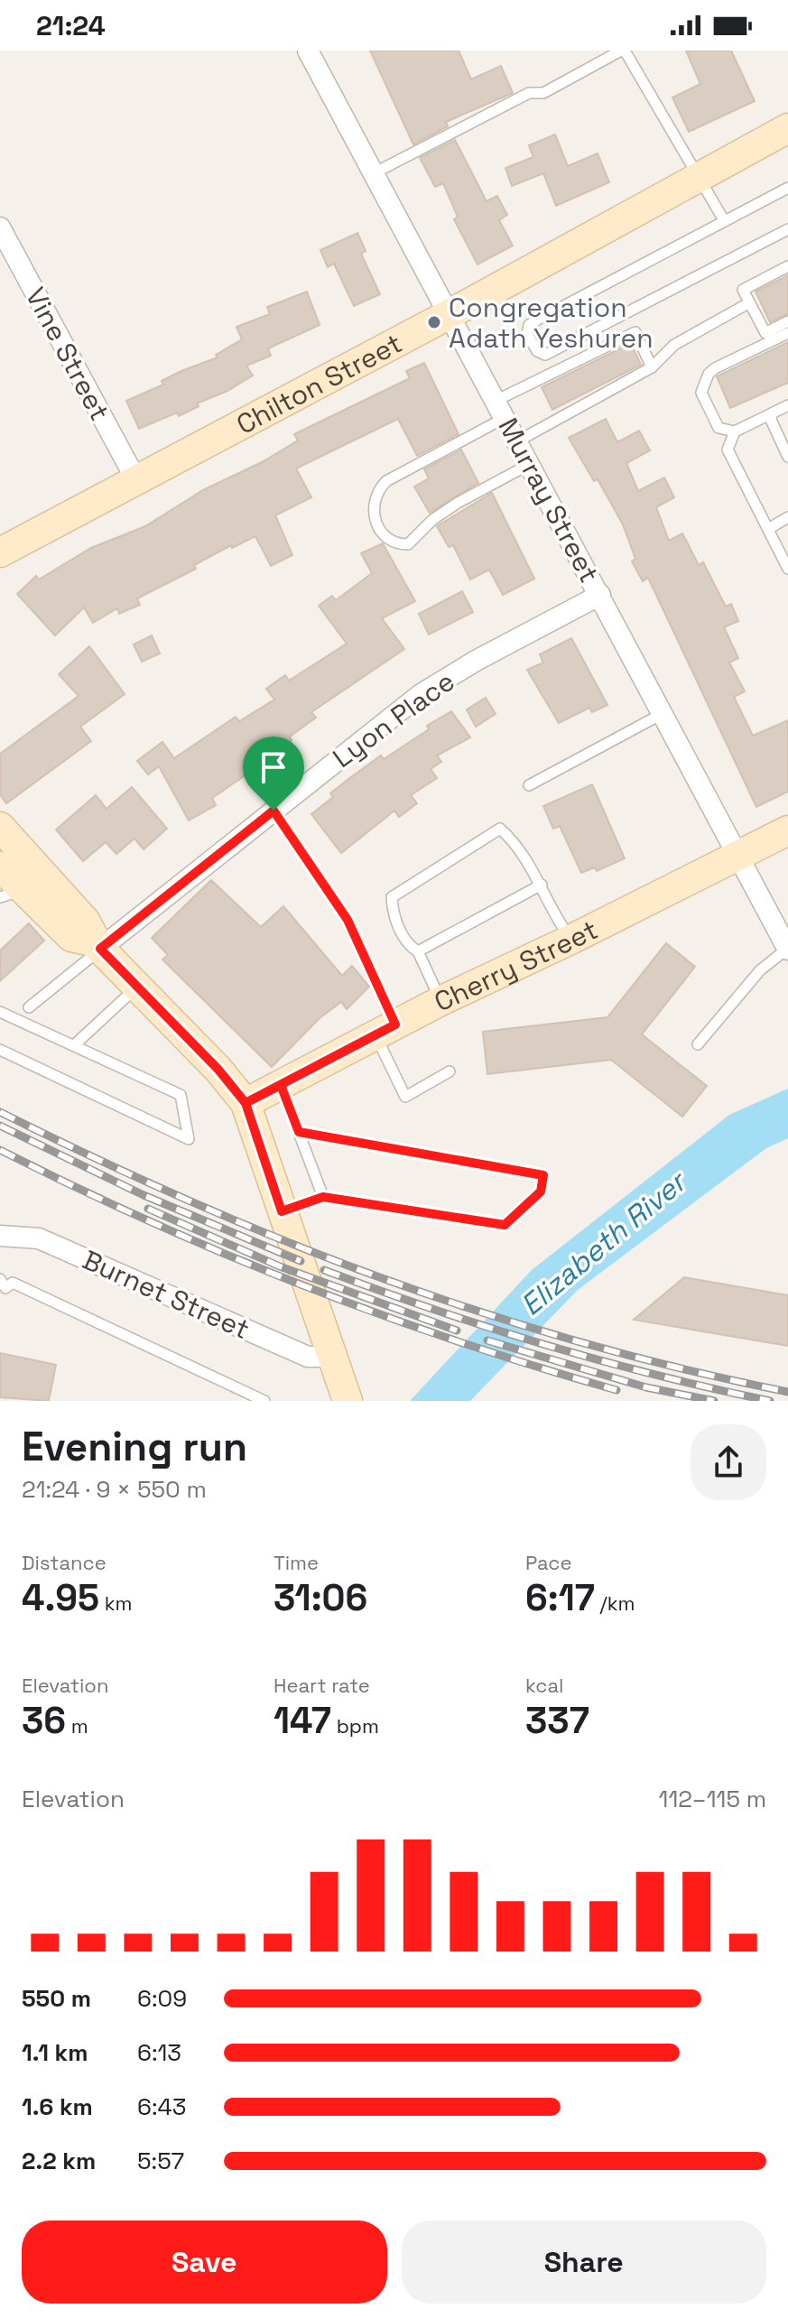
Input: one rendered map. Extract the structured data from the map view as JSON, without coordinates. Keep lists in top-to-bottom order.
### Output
{
  "streets": {
    "main road": ["Chilton Street", "Cherry Street"],
    "street": [
      "Vine Street",
      "Murray Street",
      "Lyon Place",
      "Burnet Street"
    ]
  },
  "crossings": [
    ["Vine Street", "Chilton Street"],
    ["Chilton Street", "Murray Street"],
    ["Murray Street", "Lyon Place"],
    ["Murray Street", "Cherry Street"]
  ],
  "water": ["Elizabeth River"],
  "places": ["Congregation Adath Yeshuren"],
  "page": {
    "status": "21:24",
    "heading": ["Evening run", "21:24 · 9 × 550 m"],
    "stats": [
      ["Distance", "4.95 km"],
      ["Time", "31:06"],
      ["Pace", "6:17 /km"],
      ["Elevation", "36 m"],
      ["Heart rate", "147 bpm"],
      ["kcal", "337"]
    ],
    "chart": ["Elevation", "112–115 m"],
    "list": [
      {
        "name": "550 m",
        "note": "6:09"
      },
      {
        "name": "1.1 km",
        "note": "6:13"
      },
      {
        "name": "1.6 km",
        "note": "6:43"
      },
      {
        "name": "2.2 km",
        "note": "5:57"
      }
    ],
    "buttons": ["Save", "Share"]
  }
}
